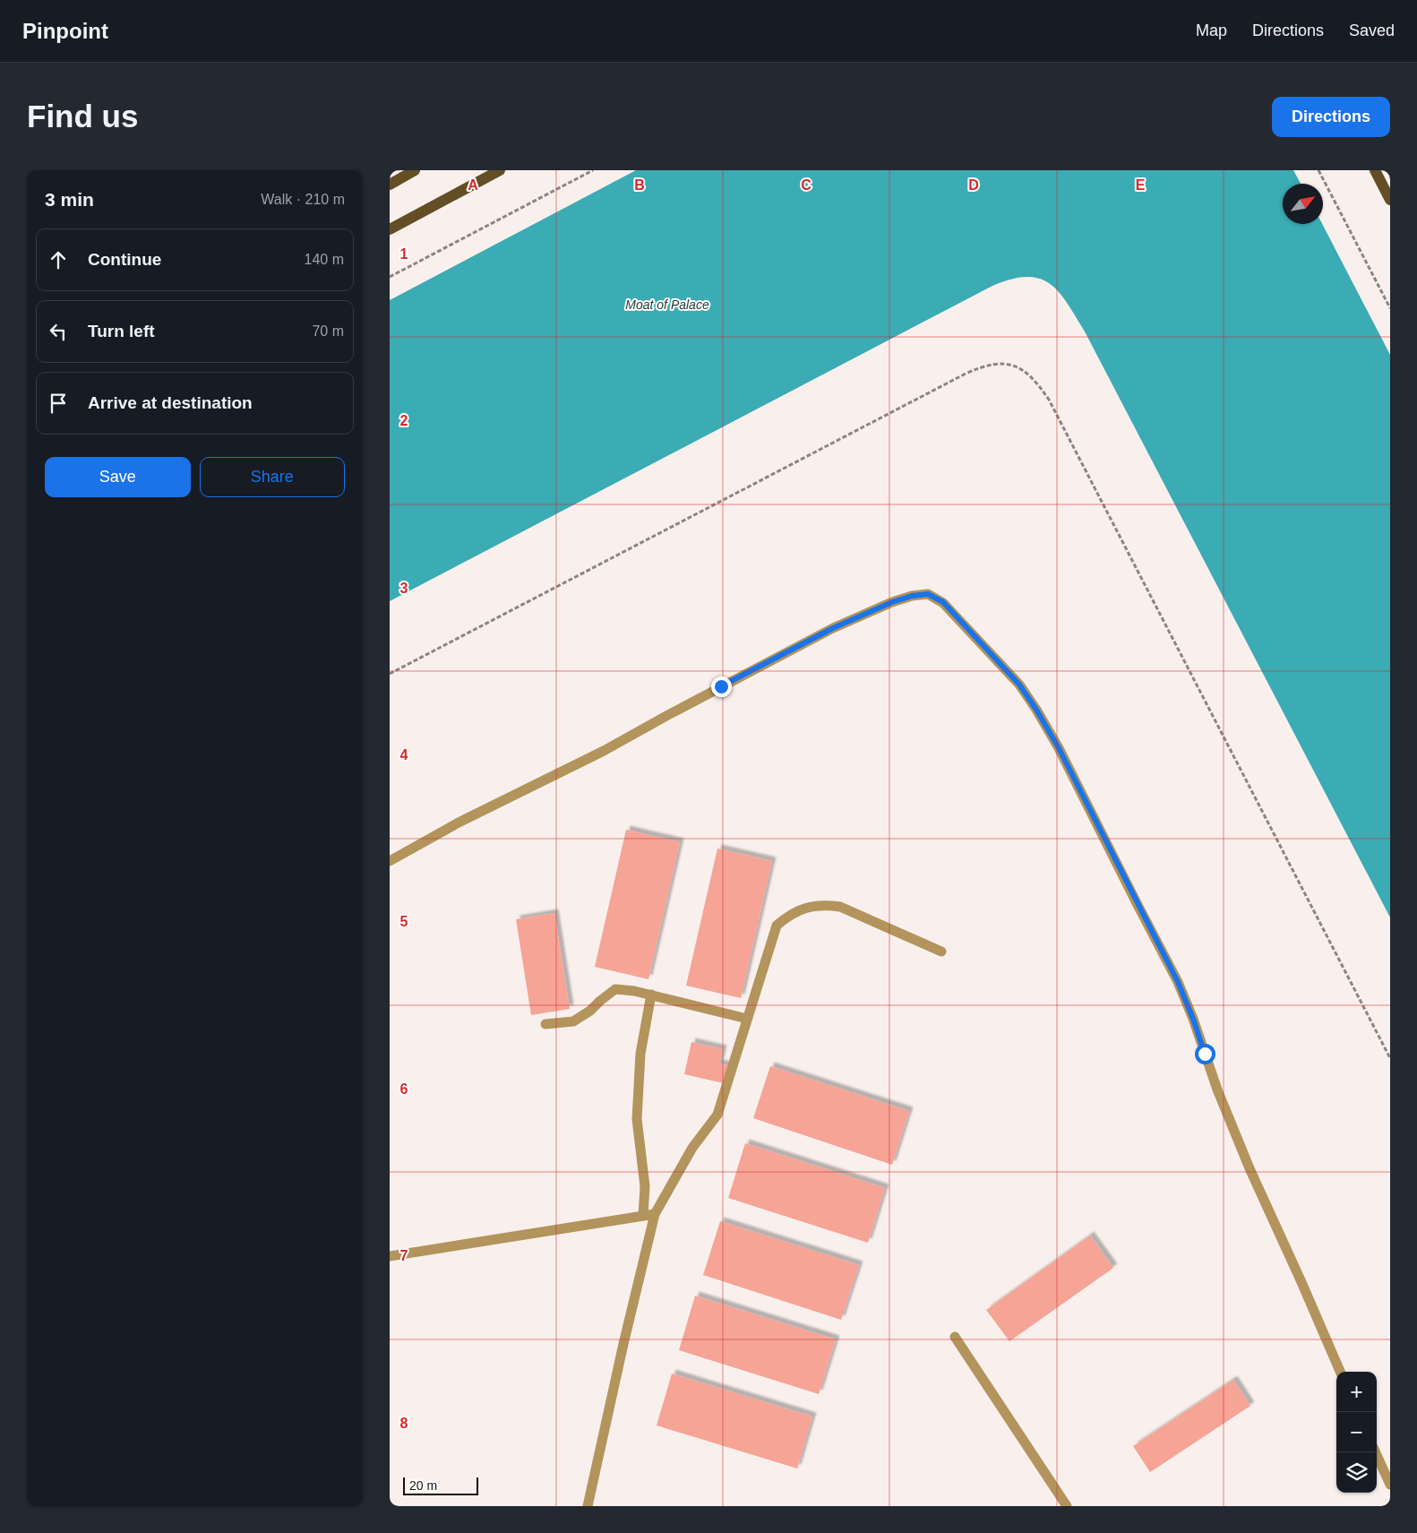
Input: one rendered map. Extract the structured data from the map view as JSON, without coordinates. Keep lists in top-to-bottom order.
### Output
{
  "water": ["Moat of Palace"],
  "scale_bar": "20 m",
  "north": "top right",
  "page": {
    "header": "Pinpoint",
    "nav": ["Map", "Directions", "Saved"],
    "buttons": [
      "Directions",
      ["Save", "Share"]
    ],
    "title": "Find us",
    "heading": ["3 min", "Walk · 210 m"],
    "list": [
      ["Continue", "140 m"],
      ["Turn left", "70 m"],
      "Arrive at destination"
    ],
    "map_buttons": ["+", "−"],
    "scale": "20 m"
  },
  "grid": {
    "columns": [
      "A",
      "B",
      "C",
      "D",
      "E"
    ],
    "rows": [
      "1",
      "2",
      "3",
      "4",
      "5",
      "6",
      "7",
      "8"
    ]
  }
}
